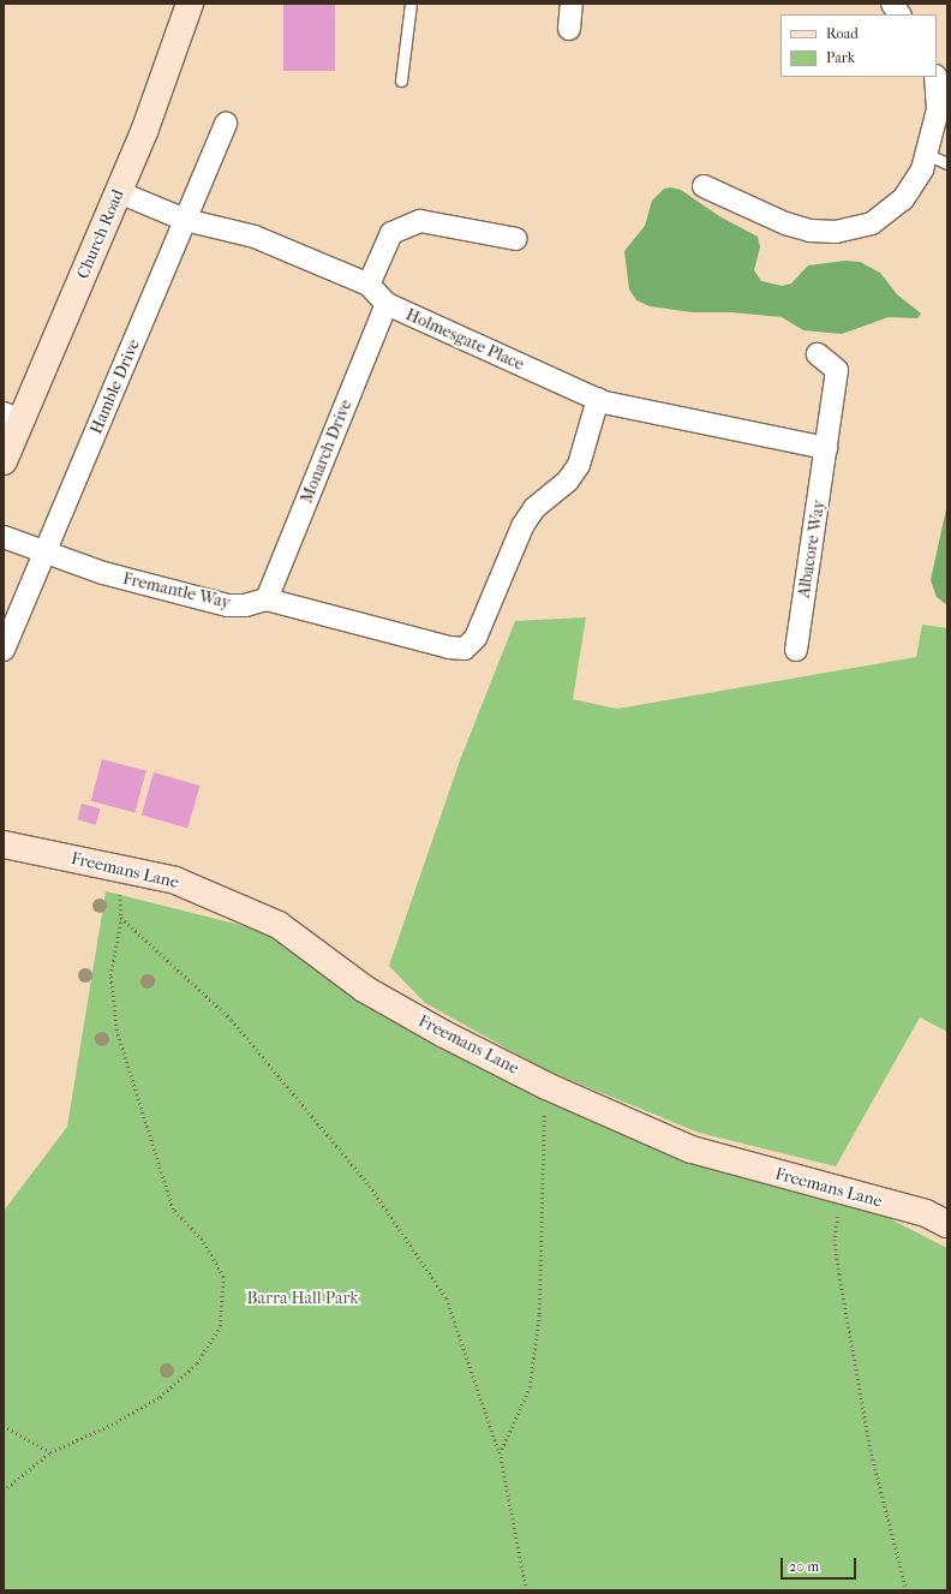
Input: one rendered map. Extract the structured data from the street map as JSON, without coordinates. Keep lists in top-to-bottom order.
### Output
{
  "streets": {
    "street": [
      "Church Road",
      "Holmesgate Place",
      "Hamble Drive",
      "Monarch Drive",
      "Albacore Way",
      "Fremantle Way",
      "Freemans Lane"
    ]
  },
  "crossings": [
    ["Church Road", "Holmesgate Place"],
    ["Holmesgate Place", "Hamble Drive"],
    ["Holmesgate Place", "Monarch Drive"],
    ["Holmesgate Place", "Albacore Way"],
    ["Holmesgate Place", "Fremantle Way"],
    ["Hamble Drive", "Fremantle Way"],
    ["Monarch Drive", "Fremantle Way"]
  ],
  "parks": ["Barra Hall Park"],
  "legend": ["Road", "Park"],
  "scale_bar": "20 m"
}
